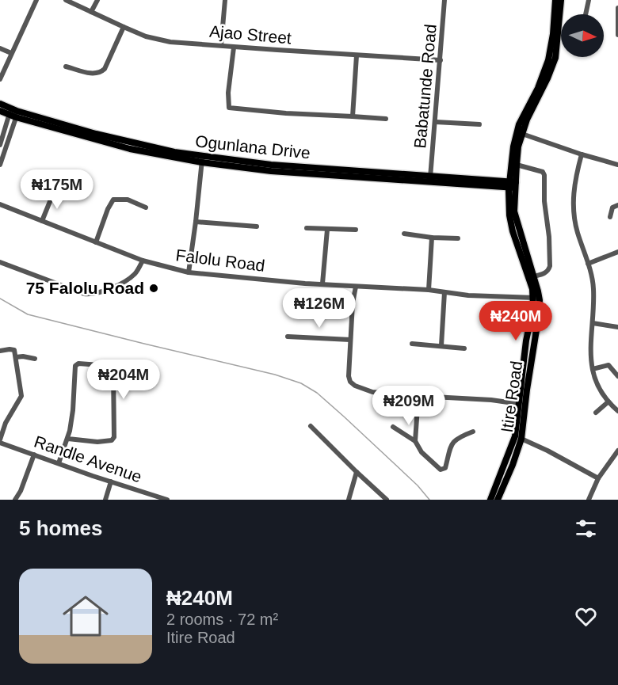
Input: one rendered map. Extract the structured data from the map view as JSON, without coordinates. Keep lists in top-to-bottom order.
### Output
{
  "streets": {
    "main road": ["Ogunlana Drive", "Itire Road"],
    "street": [
      "Ajao Street",
      "Babatunde Road",
      "Falolu Road",
      "Randle Avenue"
    ]
  },
  "crossings": [
    ["Ajao Street", "Babatunde Road"],
    ["Babatunde Road", "Ogunlana Drive"],
    ["Ogunlana Drive", "Itire Road"],
    ["Falolu Road", "Itire Road"]
  ],
  "places": ["75 Falolu Road"],
  "north": "right",
  "page": {
    "price": [
      "₦175M",
      "₦126M",
      "₦240M",
      "₦204M",
      "₦209M"
    ],
    "heading": "5 homes",
    "list": [
      {
        "name": "₦240M",
        "note": "2 rooms · 72 m² · Itire Road"
      }
    ]
  }
}
